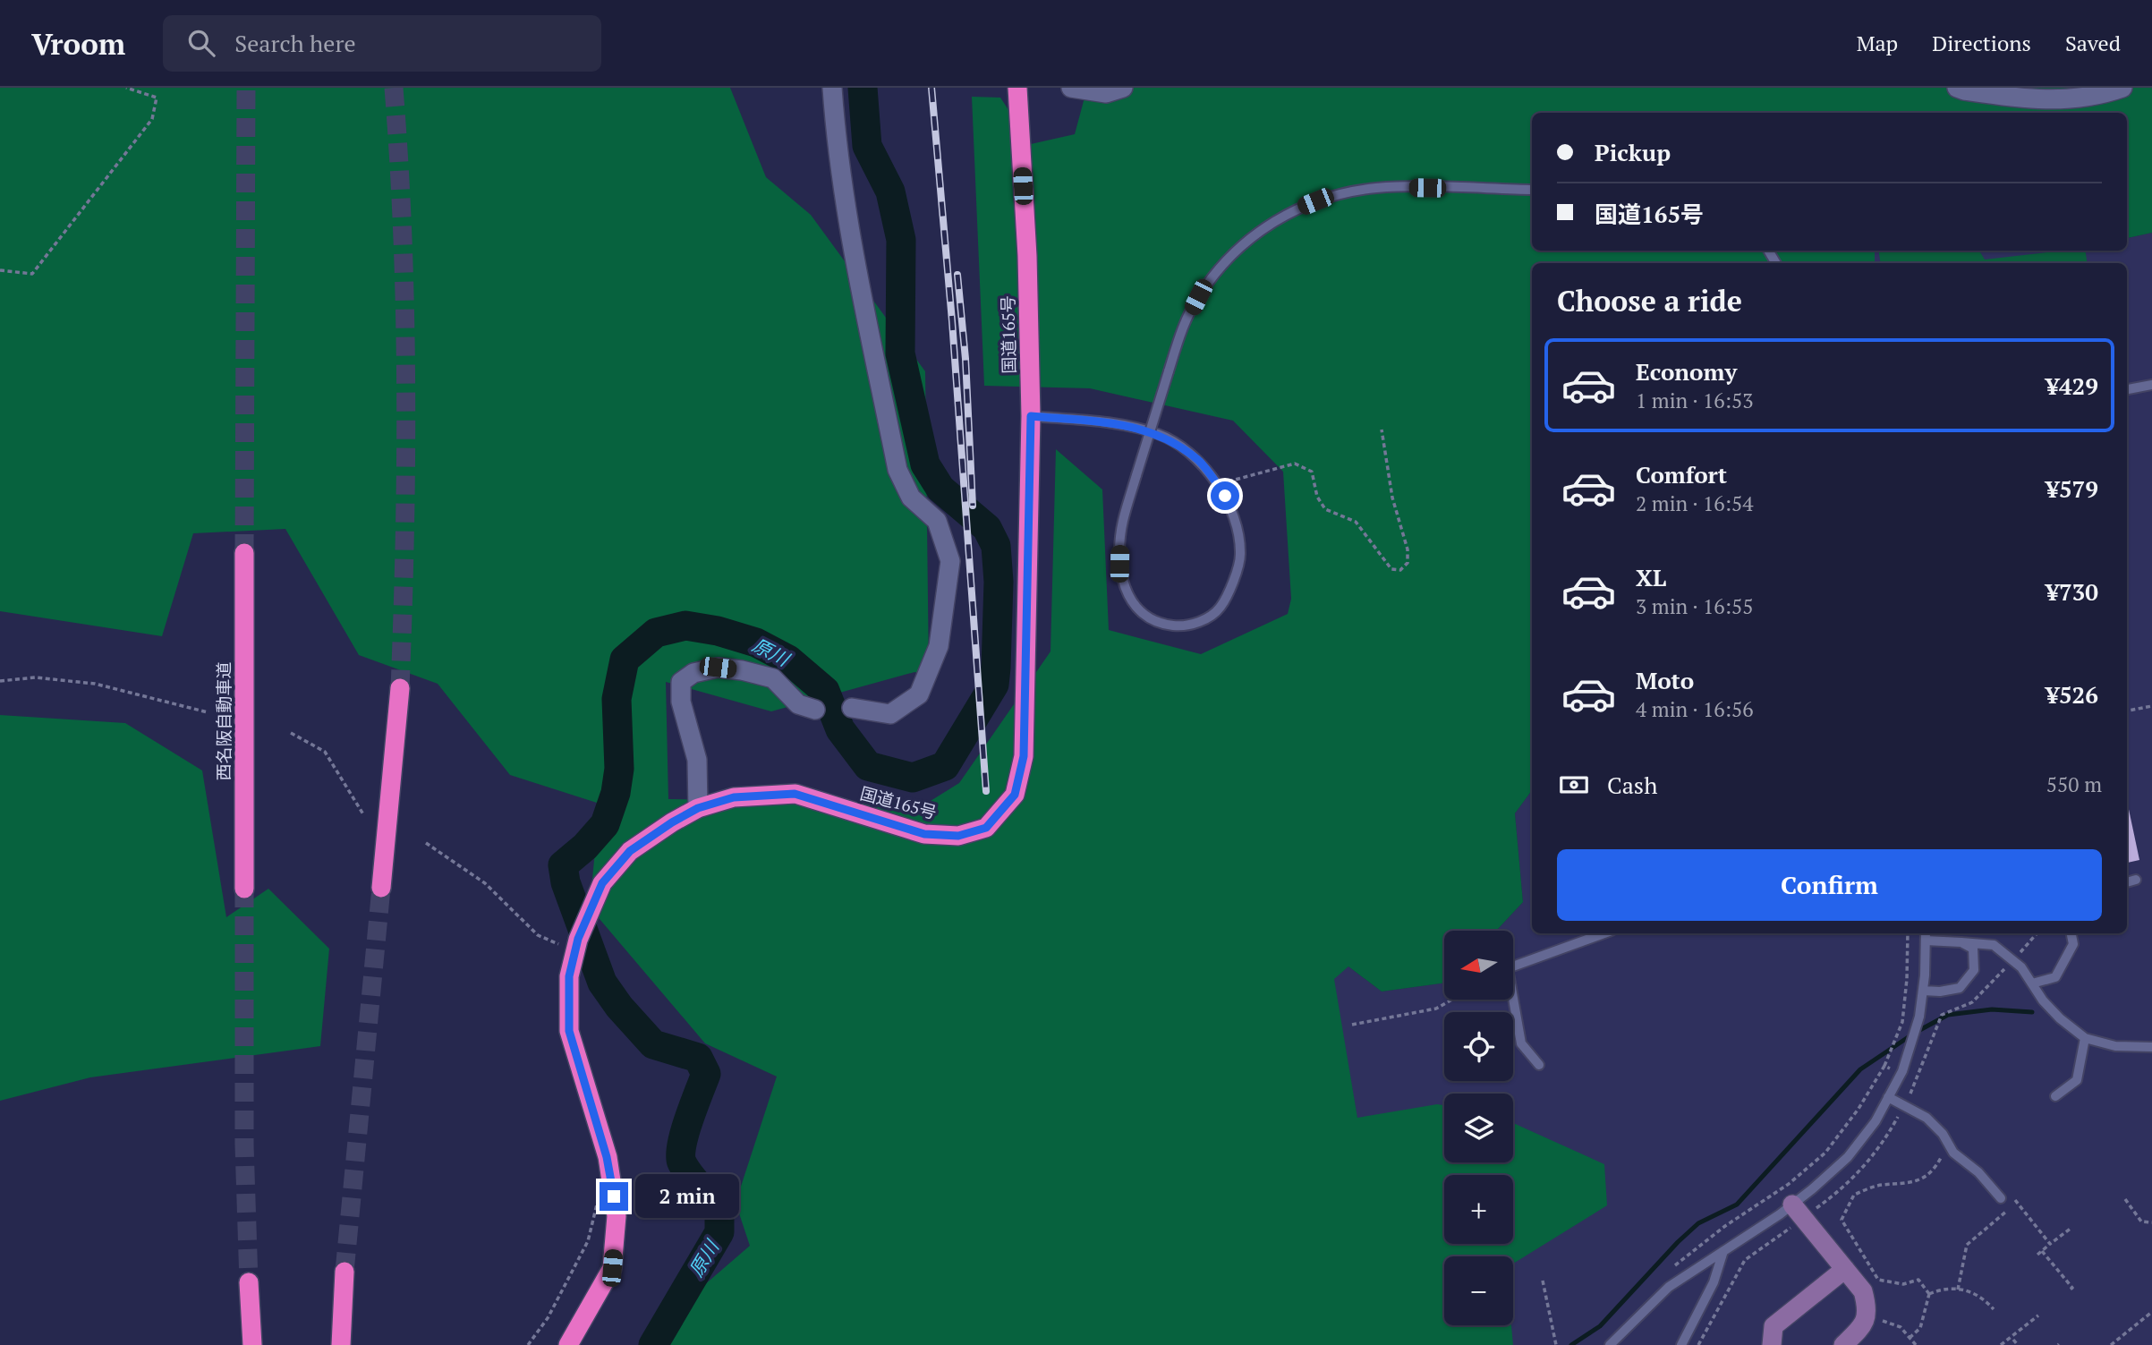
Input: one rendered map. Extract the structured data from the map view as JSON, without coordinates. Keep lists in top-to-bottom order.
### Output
{
  "streets": {
    "highway": ["国道165号", "西名阪自動車道"]
  },
  "water": ["原川"],
  "north": "left",
  "page": {
    "header": "Vroom",
    "search": "Search here",
    "nav": ["Map", "Directions", "Saved"],
    "banner": ["Pickup", "国道165号"],
    "heading": "Choose a ride",
    "list": [
      {
        "name": "Economy",
        "note": "1 min · 16:53",
        "value": "¥429"
      },
      {
        "name": "Comfort",
        "note": "2 min · 16:54",
        "value": "¥579"
      },
      {
        "name": "XL",
        "note": "3 min · 16:55",
        "value": "¥730"
      },
      {
        "name": "Moto",
        "note": "4 min · 16:56",
        "value": "¥526"
      }
    ],
    "pay": ["Cash", "550 m"],
    "buttons": "Confirm",
    "map_buttons": ["+", "−"],
    "bubble": "2 min"
  }
}
